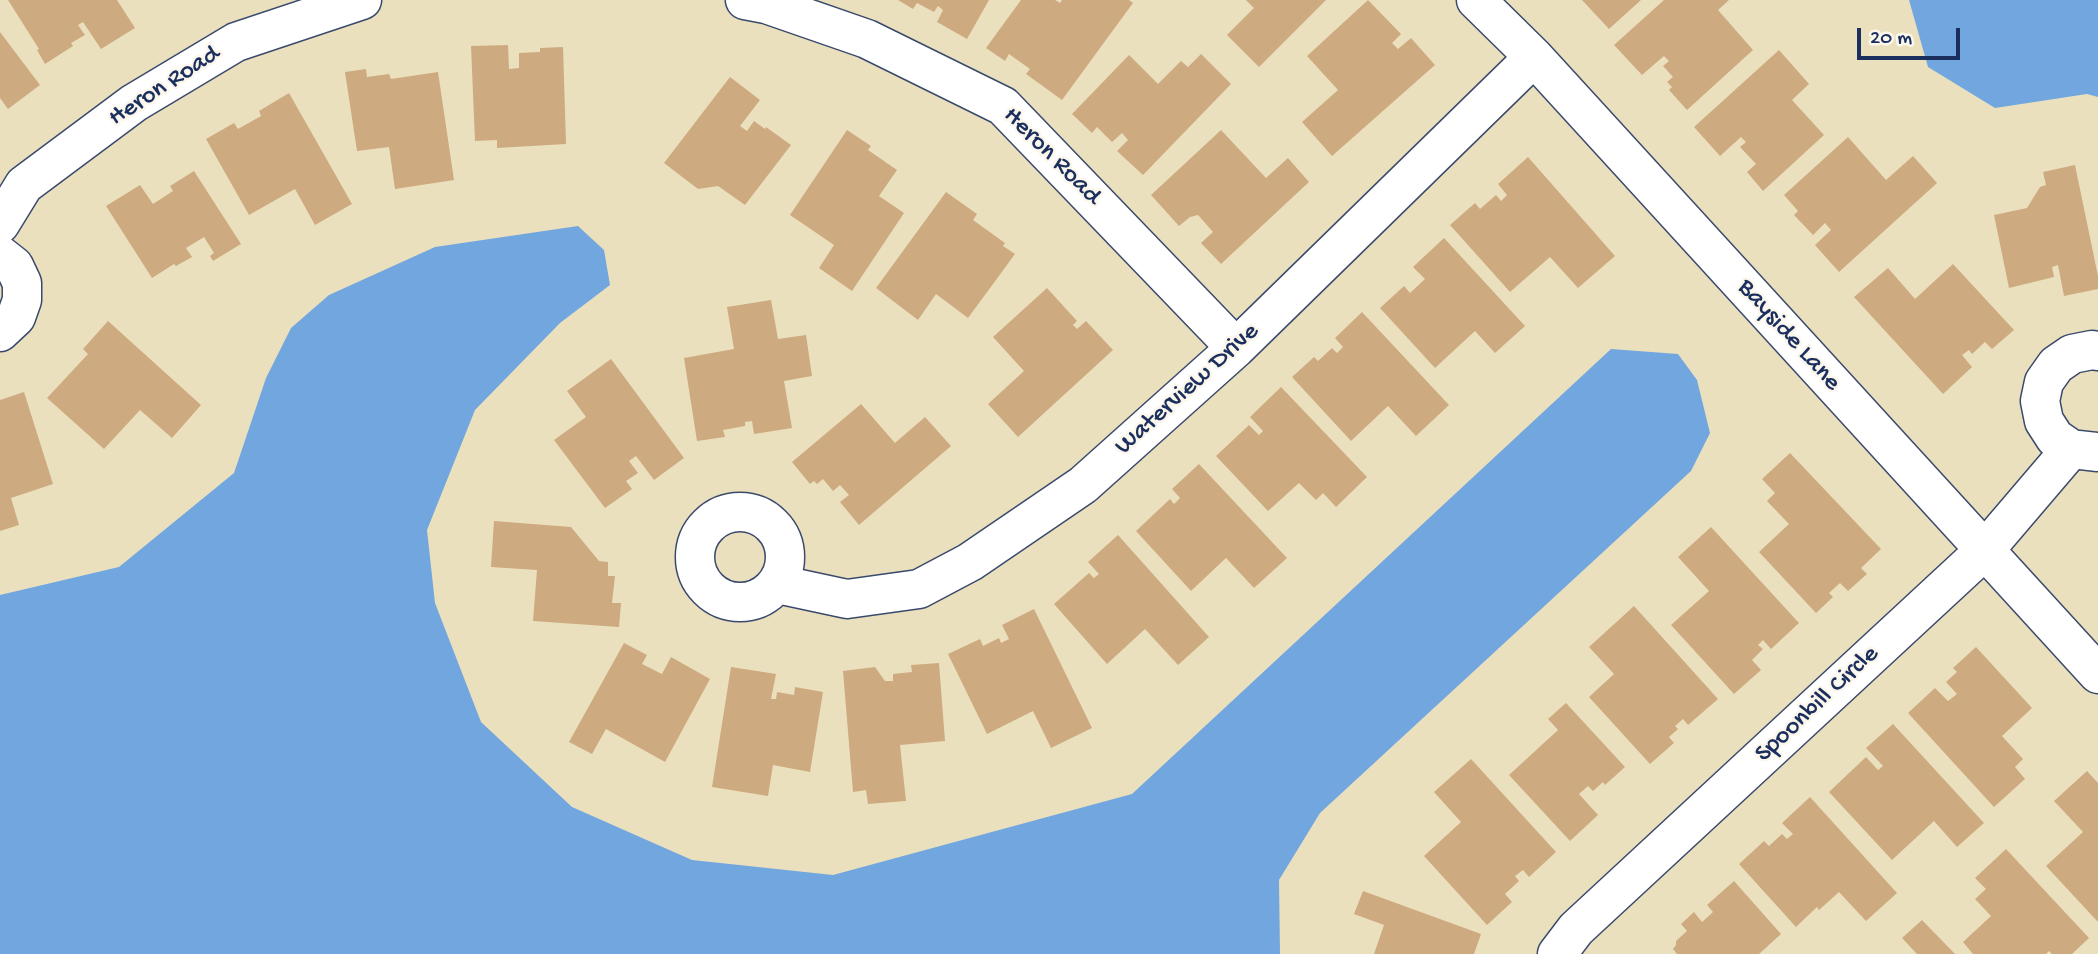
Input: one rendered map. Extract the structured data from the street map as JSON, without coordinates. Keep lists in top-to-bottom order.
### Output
{
  "streets": {
    "street": [
      "Heron Road",
      "Bayside Lane",
      "Waterview Drive",
      "Spoonbill Circle"
    ]
  },
  "crossings": [
    ["Heron Road", "Waterview Drive"],
    ["Bayside Lane", "Waterview Drive"],
    ["Bayside Lane", "Spoonbill Circle"]
  ],
  "scale_bar": "20 m"
}
